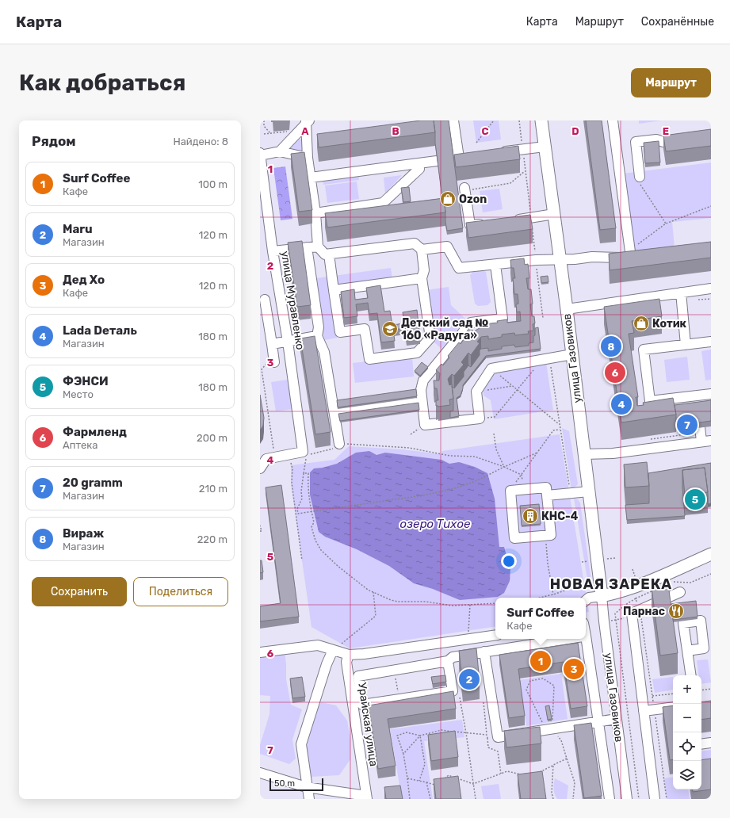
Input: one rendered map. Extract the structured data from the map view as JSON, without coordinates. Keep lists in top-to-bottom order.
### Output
{
  "streets": {
    "main road": ["улица Газовиков"],
    "street": ["улица Муравленко", "Урайская улица"]
  },
  "districts": ["НОВАЯ ЗАРЕКА"],
  "water": ["озеро Тихое"],
  "places": {
    "shop": ["Ozon", "Котик"],
    "school or university": ["Детский сад № 160 «Радуга»"],
    "building": ["КНС-4"],
    "restaurant": ["Парнас"]
  },
  "scale_bar": "50 m",
  "page": {
    "header": "Карта",
    "nav": ["Карта", "Маршрут", "Сохранённые"],
    "buttons": [
      "Маршрут",
      ["Сохранить", "Поделиться"]
    ],
    "title": "Как добраться",
    "heading": ["Рядом", "Найдено: 8"],
    "list": [
      {
        "mark": "1",
        "name": "Surf Coffee",
        "note": "Кафе",
        "value": "100 m"
      },
      {
        "mark": "2",
        "name": "Maru",
        "note": "Магазин",
        "value": "120 m"
      },
      {
        "mark": "3",
        "name": "Дед Хо",
        "note": "Кафе",
        "value": "120 m"
      },
      {
        "mark": "4",
        "name": "Lada Dеталь",
        "note": "Магазин",
        "value": "180 m"
      },
      {
        "mark": "5",
        "name": "ФЭНСИ",
        "note": "Место",
        "value": "180 m"
      },
      {
        "mark": "6",
        "name": "Фармленд",
        "note": "Аптека",
        "value": "200 m"
      },
      {
        "mark": "7",
        "name": "20 gramm",
        "note": "Магазин",
        "value": "210 m"
      },
      {
        "mark": "8",
        "name": "Вираж",
        "note": "Магазин",
        "value": "220 m"
      }
    ],
    "pins": [
      "8",
      "6",
      "4",
      "7",
      "5",
      "1",
      "3",
      "2"
    ],
    "popup": ["Surf Coffee", "Кафе"],
    "map_buttons": ["+", "−"],
    "scale": "50 m"
  },
  "grid": {
    "columns": [
      "A",
      "B",
      "C",
      "D",
      "E"
    ],
    "rows": [
      "1",
      "2",
      "3",
      "4",
      "5",
      "6",
      "7"
    ]
  }
}
